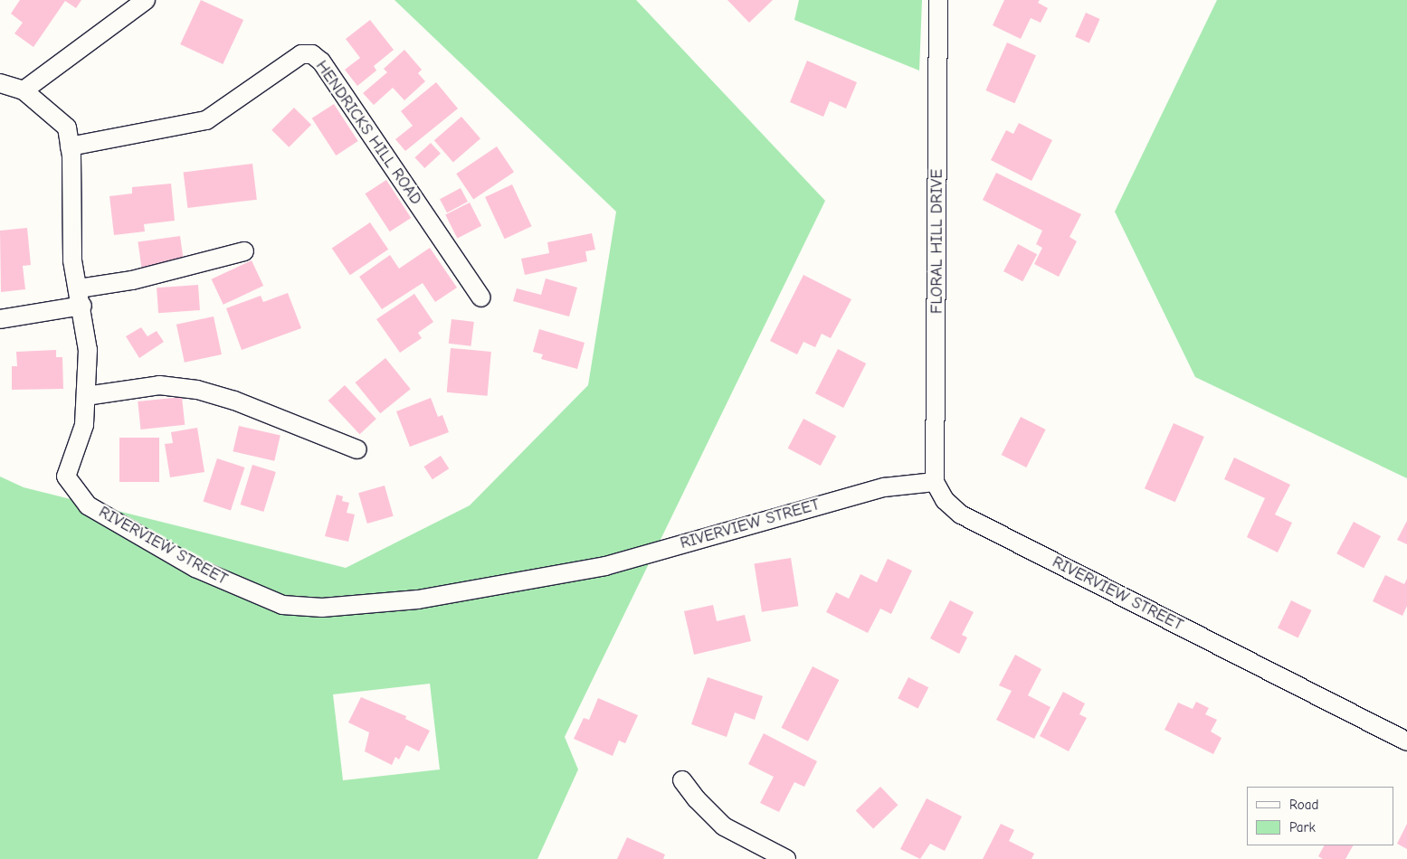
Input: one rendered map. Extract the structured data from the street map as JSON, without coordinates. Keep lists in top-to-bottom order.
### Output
{
  "streets": {
    "street": ["HENDRICKS HILL ROAD", "FLORAL HILL DRIVE", "RIVERVIEW STREET"]
  },
  "crossings": [
    ["FLORAL HILL DRIVE", "RIVERVIEW STREET"]
  ],
  "legend": ["Road", "Park"]
}
